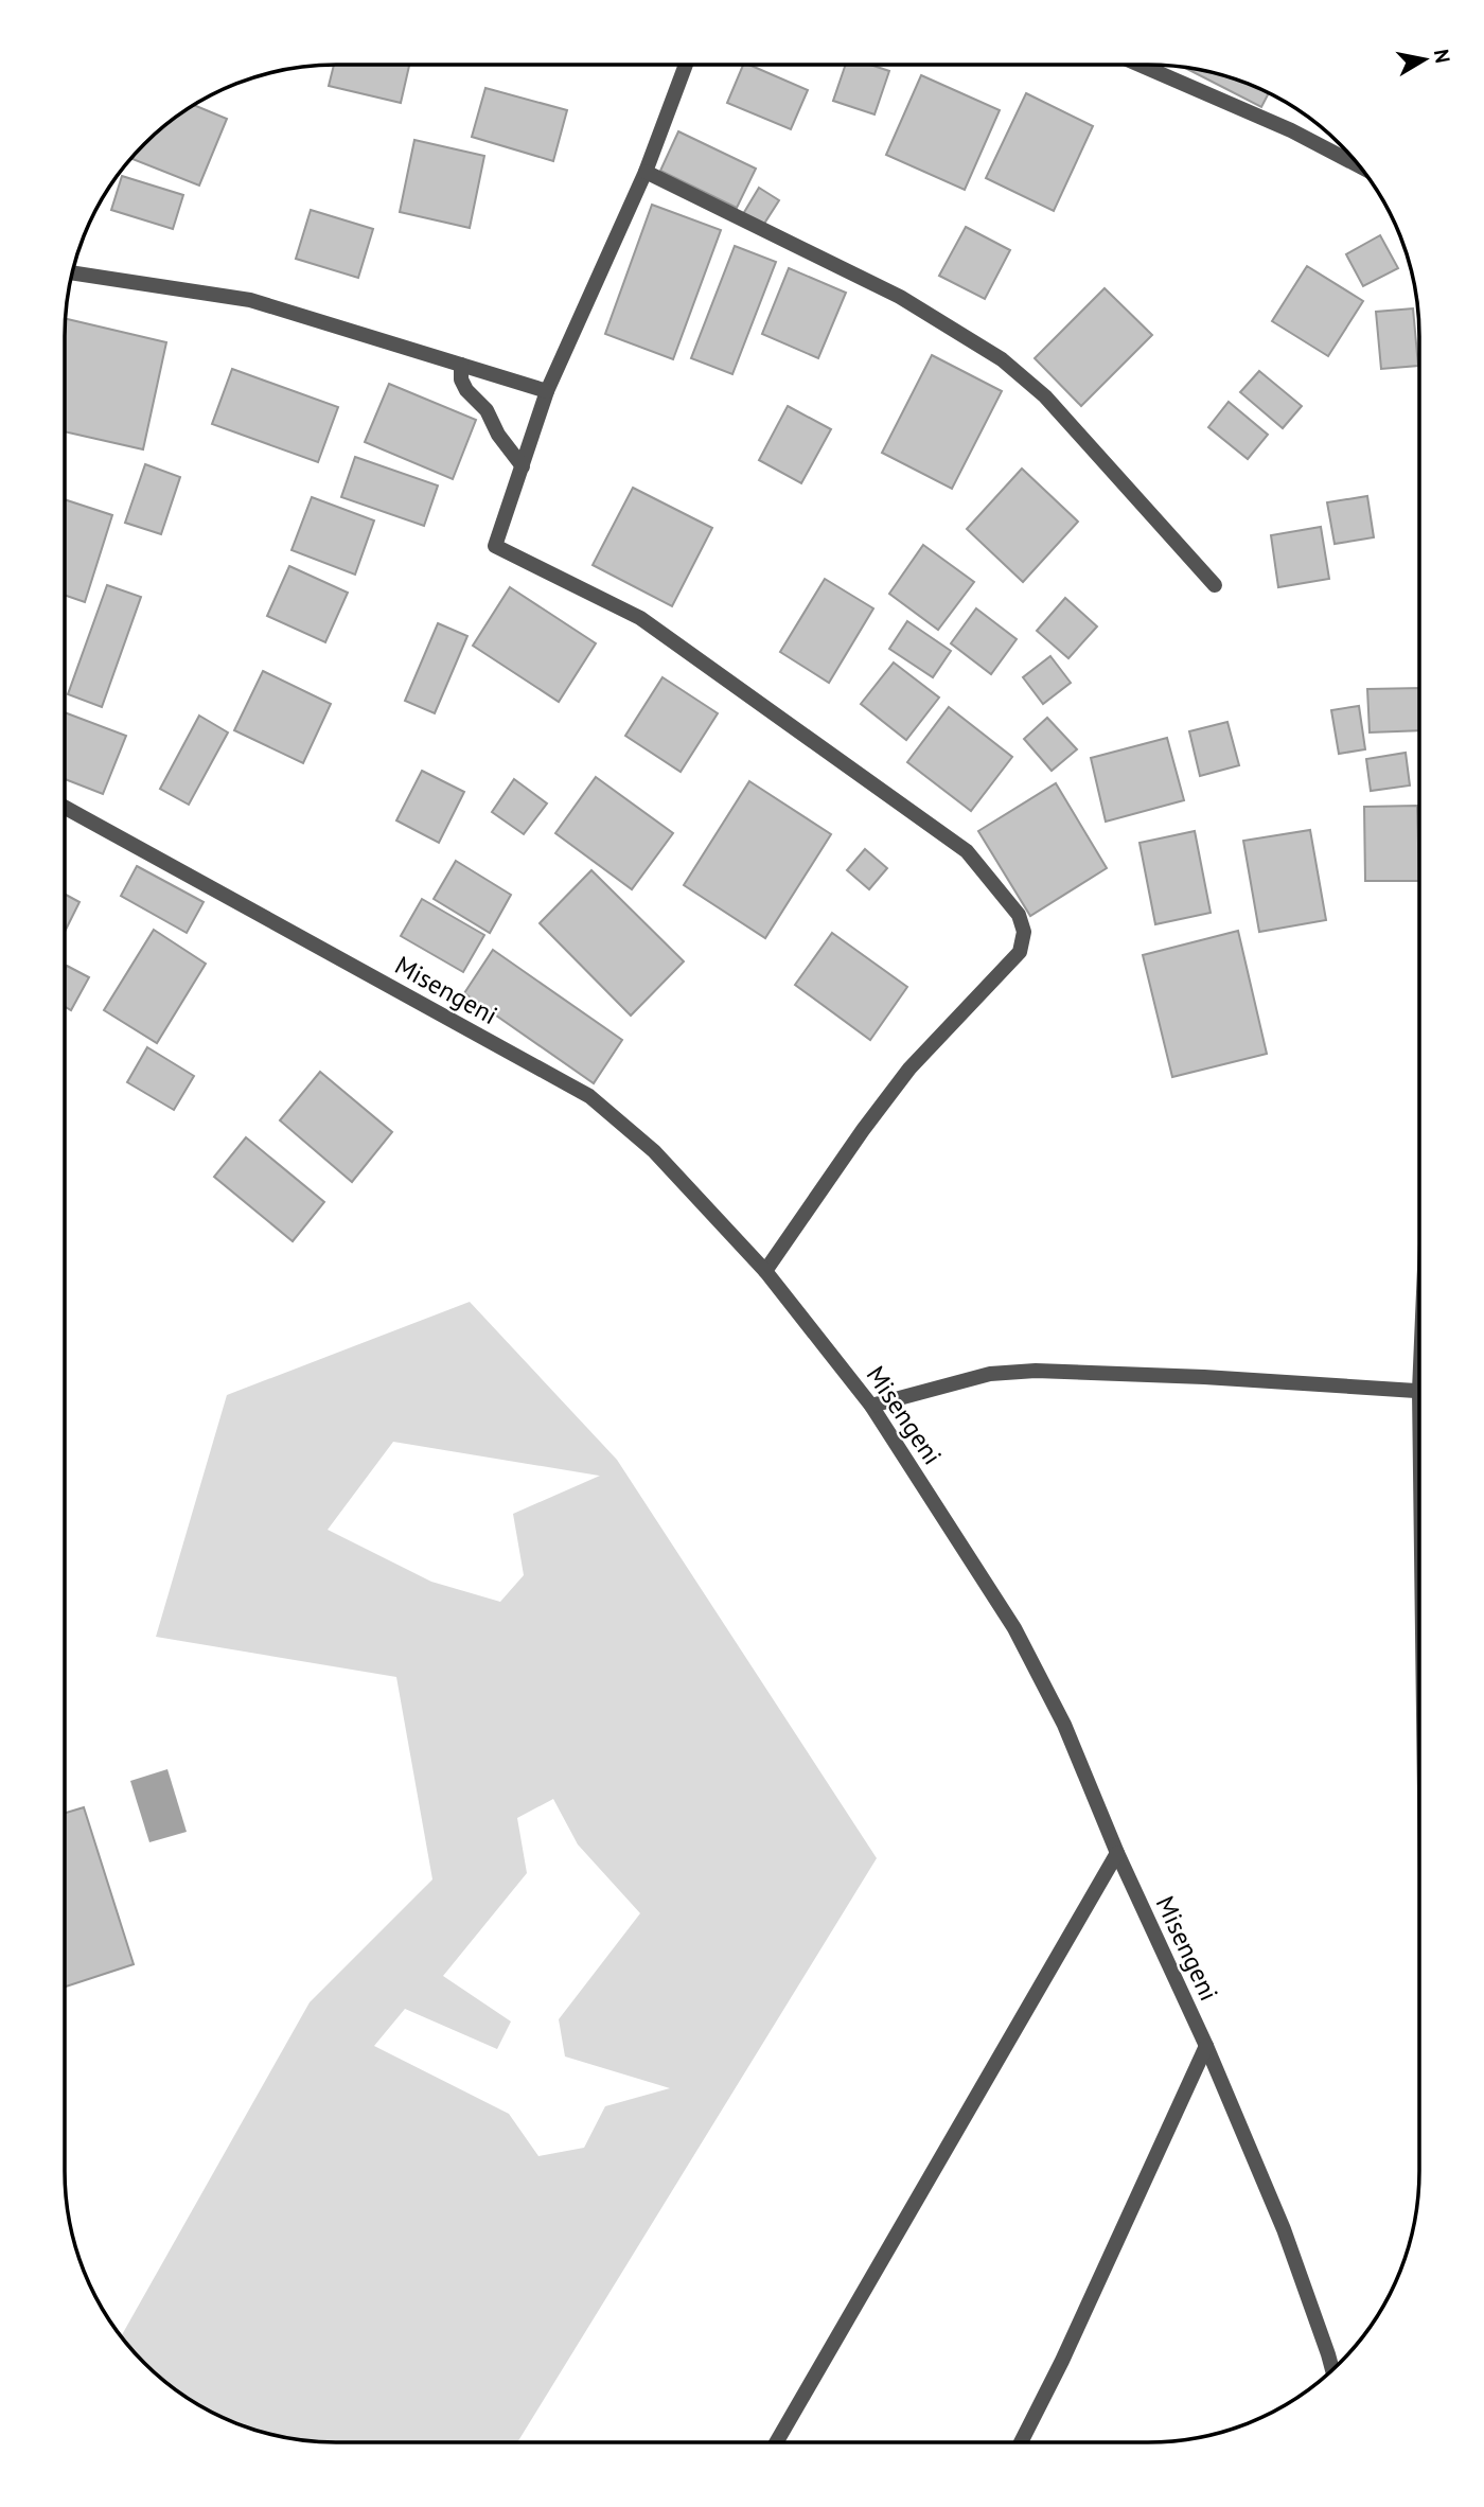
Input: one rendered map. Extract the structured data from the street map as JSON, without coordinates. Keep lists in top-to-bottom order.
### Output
{
  "streets": {
    "street": ["Misengeni"]
  },
  "north": "right"
}
